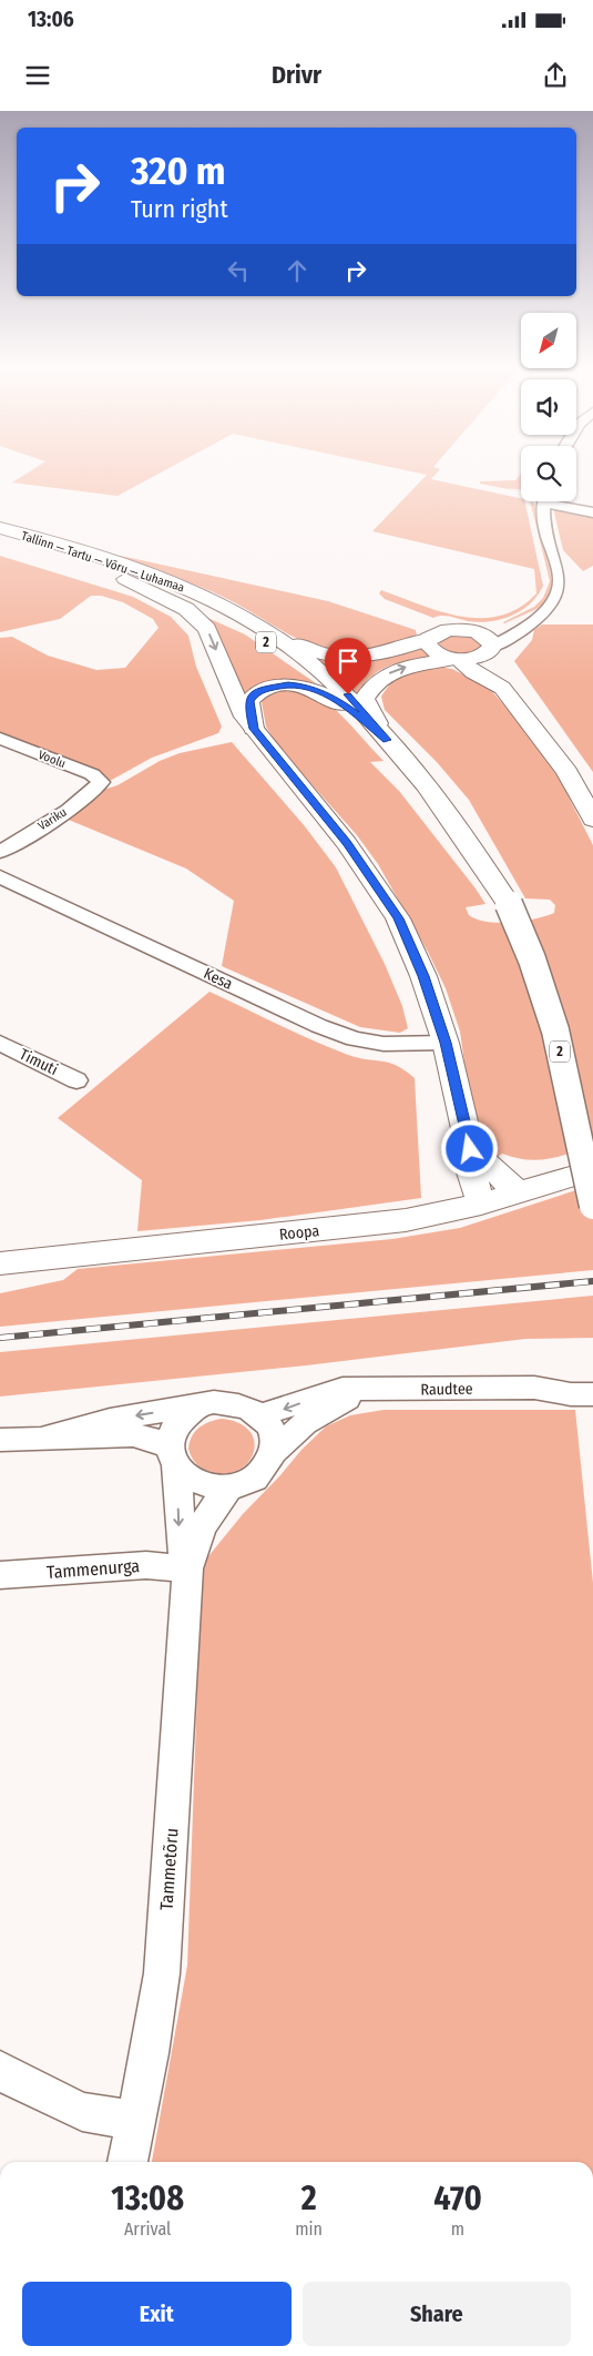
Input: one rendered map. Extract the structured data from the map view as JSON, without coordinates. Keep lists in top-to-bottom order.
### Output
{
  "streets": {
    "main road": ["Tallinn — Tartu — Võru — Luhamaa", "2", "Roopa"],
    "street": [
      "Voolu",
      "Variku",
      "Kesa",
      "Timuti",
      "Raudtee",
      "Tammenurga",
      "Tammetõru"
    ]
  },
  "crossings": [
    ["Voolu", "Variku"],
    ["Raudtee", "Tammetõru"],
    ["Tammenurga", "Tammetõru"]
  ],
  "north": "bottom left",
  "page": {
    "status": "13:06",
    "header": "Drivr",
    "turn": ["320 m", "Turn right"],
    "eta": [
      "13:08",
      "Arrival",
      "2",
      "min",
      "470",
      "m"
    ],
    "buttons": ["Exit", "Share"]
  }
}
